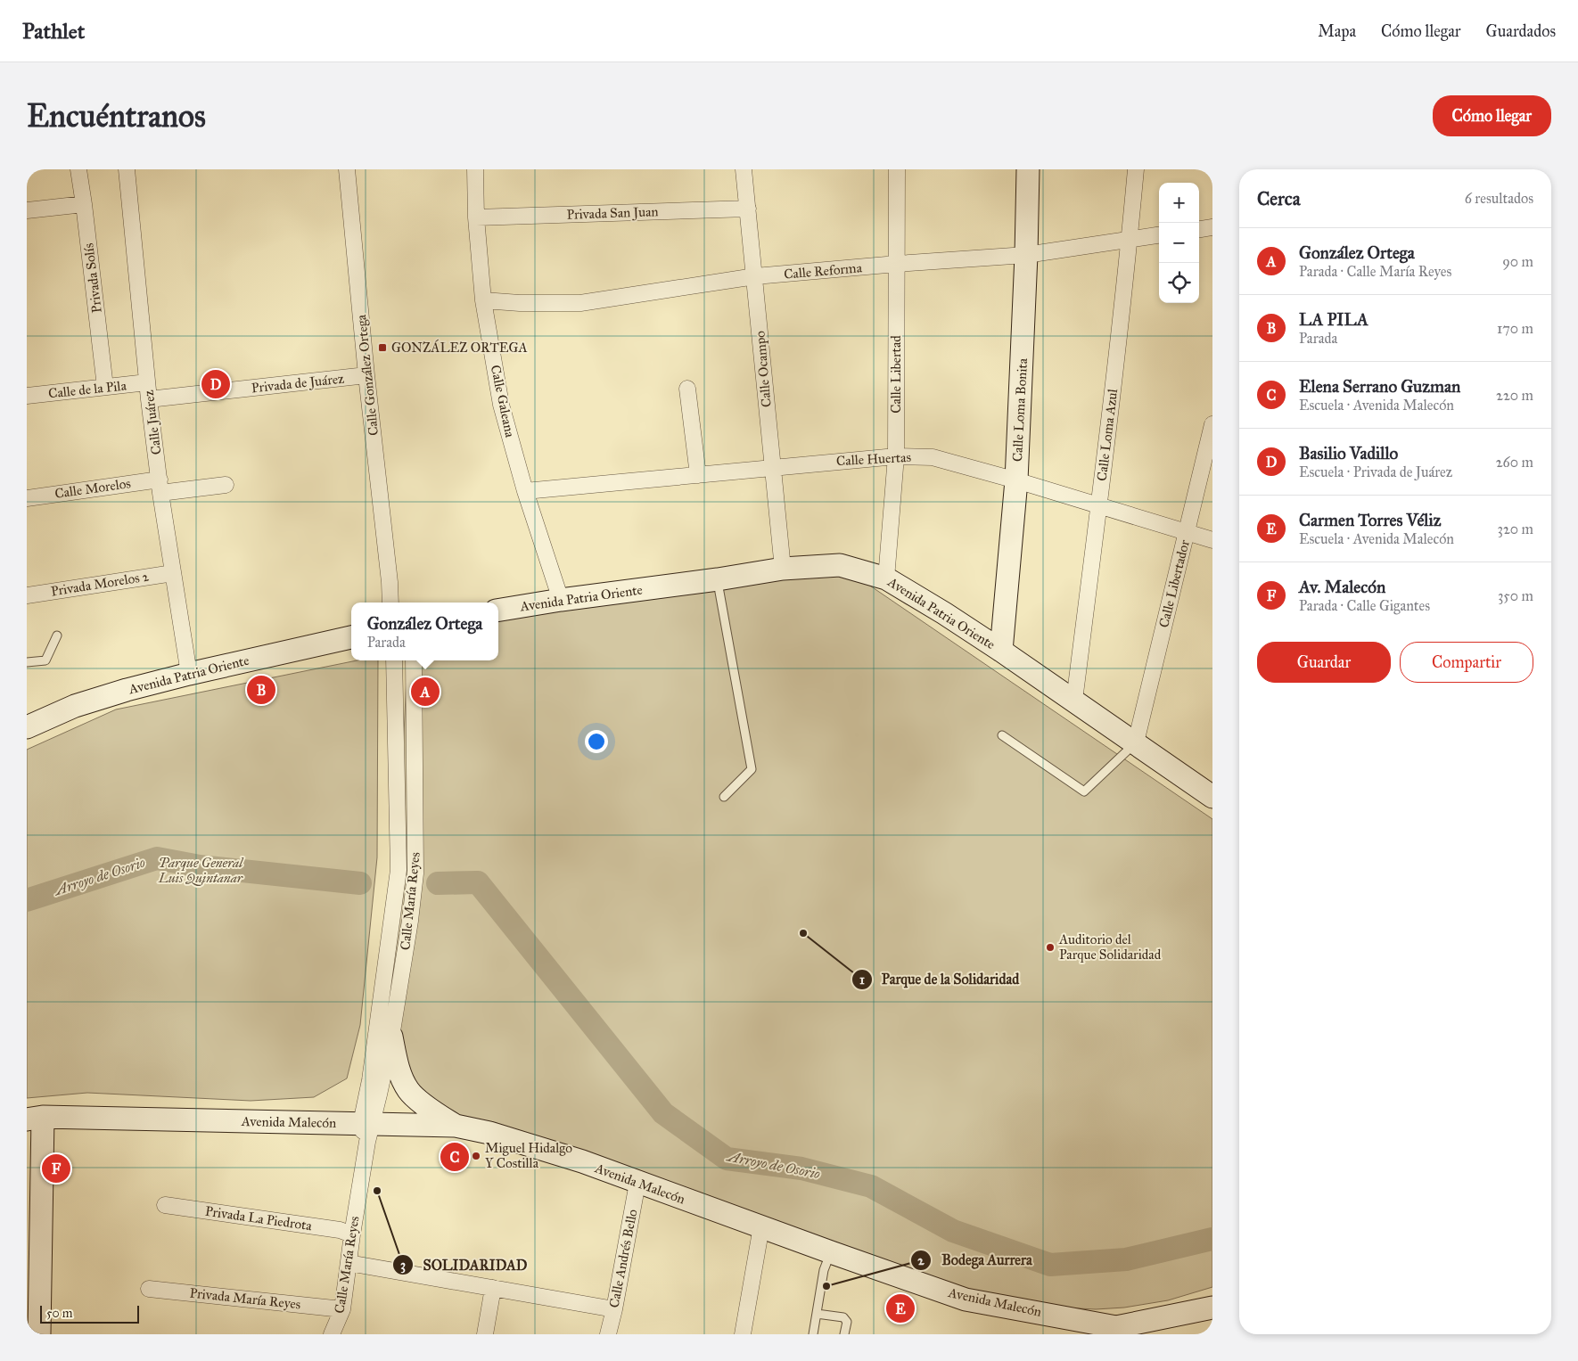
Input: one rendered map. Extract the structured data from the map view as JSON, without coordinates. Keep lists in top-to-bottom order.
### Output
{
  "streets": {
    "street": [
      "Privada San Juan",
      "Calle Reforma",
      "Privada Solís",
      "Calle Ocampo",
      "Calle Libertad",
      "Calle González Ortega",
      "Privada de Juárez",
      "Calle de la Pila",
      "Calle Galeana",
      "Calle Loma Bonita",
      "Calle Juárez",
      "Calle Loma Azul",
      "Calle Huertas",
      "Calle Morelos",
      "Privada Morelos 2",
      "Calle Libertador",
      "Avenida Patria Oriente",
      "Calle María Reyes",
      "Avenida Malecón",
      "Privada La Piedrota",
      "Calle Andrés Bello",
      "Privada María Reyes"
    ]
  },
  "crossings": [
    ["Privada San Juan", "Calle Ocampo"],
    ["Privada San Juan", "Calle Galeana"],
    ["Calle Reforma", "Calle Ocampo"],
    ["Calle Reforma", "Calle Libertad"],
    ["Calle Reforma", "Calle Galeana"],
    ["Calle Reforma", "Calle Loma Bonita"],
    ["Calle Reforma", "Calle Loma Azul"],
    ["Privada Solís", "Calle de la Pila"],
    ["Calle Ocampo", "Calle Huertas"],
    ["Calle Ocampo", "Avenida Patria Oriente"],
    ["Calle Libertad", "Calle Huertas"],
    ["Calle Libertad", "Avenida Patria Oriente"],
    ["Calle González Ortega", "Privada de Juárez"],
    ["Privada de Juárez", "Calle Juárez"],
    ["Calle de la Pila", "Calle Juárez"],
    ["Calle Galeana", "Calle Huertas"],
    ["Calle Galeana", "Avenida Patria Oriente"],
    ["Calle Loma Bonita", "Calle Huertas"],
    ["Calle Loma Bonita", "Avenida Patria Oriente"],
    ["Calle Juárez", "Calle Morelos"],
    ["Calle Juárez", "Privada Morelos 2"],
    ["Calle Juárez", "Avenida Patria Oriente"],
    ["Calle Loma Azul", "Calle Huertas"],
    ["Calle Loma Azul", "Avenida Patria Oriente"],
    ["Calle Huertas", "Calle Libertador"],
    ["Calle Libertador", "Avenida Patria Oriente"],
    ["Calle María Reyes", "Avenida Malecón"],
    ["Calle María Reyes", "Privada La Piedrota"],
    ["Calle María Reyes", "Privada María Reyes"],
    ["Avenida Malecón", "Calle Andrés Bello"]
  ],
  "water": ["Arroyo de Osorio"],
  "parks": ["Parque General Luis Quintanar"],
  "places": {
    "transit": ["GONZÁLEZ ORTEGA"],
    "other": [
      "Parque de la Solidaridad",
      "Auditorio del Parque Solidaridad",
      "Miguel Hidalgo Y Costilla",
      "SOLIDARIDAD",
      "Bodega Aurrera"
    ]
  },
  "scale_bar": "50 m",
  "page": {
    "header": "Pathlet",
    "nav": ["Mapa", "Cómo llegar", "Guardados"],
    "buttons": [
      "Cómo llegar",
      ["Guardar", "Compartir"]
    ],
    "title": "Encuéntranos",
    "heading": ["Cerca", "6 resultados"],
    "map_buttons": ["+", "−"],
    "list": [
      {
        "mark": "A",
        "name": "González Ortega",
        "note": "Parada · Calle María Reyes",
        "value": "90 m"
      },
      {
        "mark": "B",
        "name": "LA PILA",
        "note": "Parada",
        "value": "170 m"
      },
      {
        "mark": "C",
        "name": "Elena Serrano Guzman",
        "note": "Escuela · Avenida Malecón",
        "value": "220 m"
      },
      {
        "mark": "D",
        "name": "Basilio Vadillo",
        "note": "Escuela · Privada de Juárez",
        "value": "260 m"
      },
      {
        "mark": "E",
        "name": "Carmen Torres Véliz",
        "note": "Escuela · Avenida Malecón",
        "value": "320 m"
      },
      {
        "mark": "F",
        "name": "Av. Malecón",
        "note": "Parada · Calle Gigantes",
        "value": "350 m"
      }
    ],
    "pins": [
      "D",
      "B",
      "A",
      "C",
      "F",
      "E"
    ],
    "popup": ["González Ortega", "Parada"],
    "scale": "50 m"
  }
}
